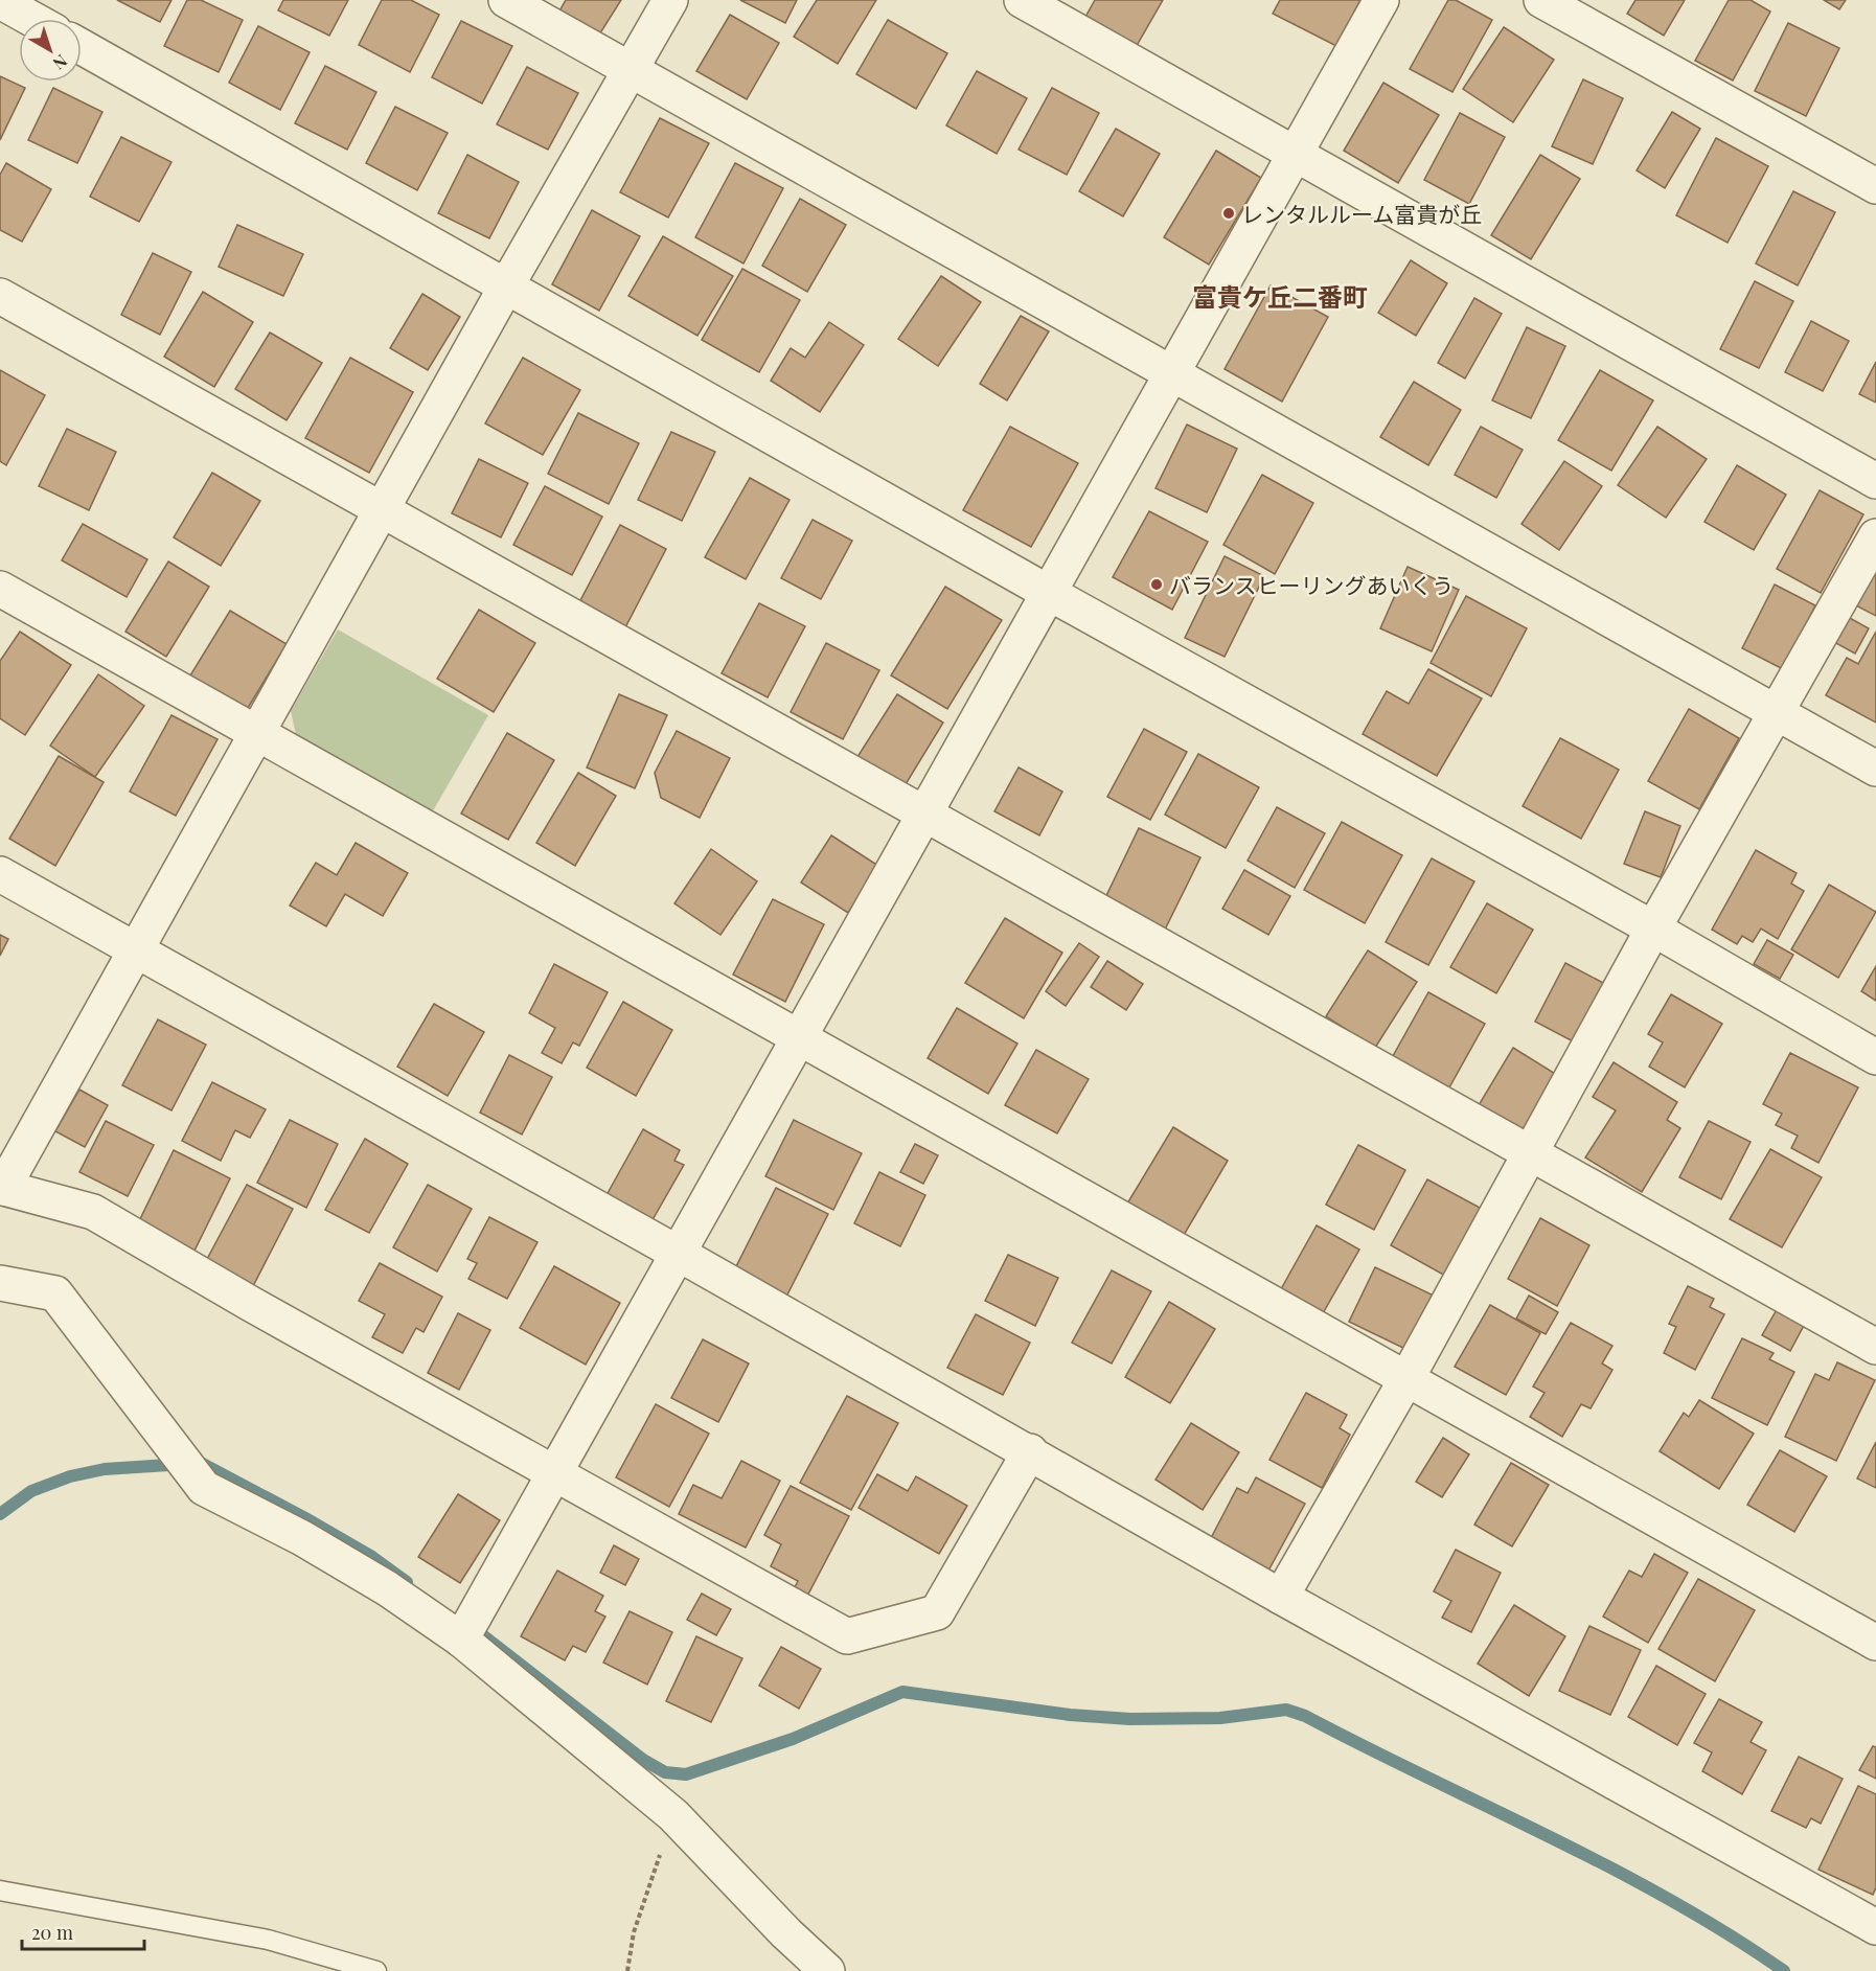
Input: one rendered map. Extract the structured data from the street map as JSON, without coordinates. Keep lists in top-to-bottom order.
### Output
{
  "districts": ["富貴ケ丘二番町"],
  "places": ["レンタルルーム富貴が丘", "バランスヒーリングあいくう"],
  "scale_bar": "20 m",
  "north": "bottom right"
}
